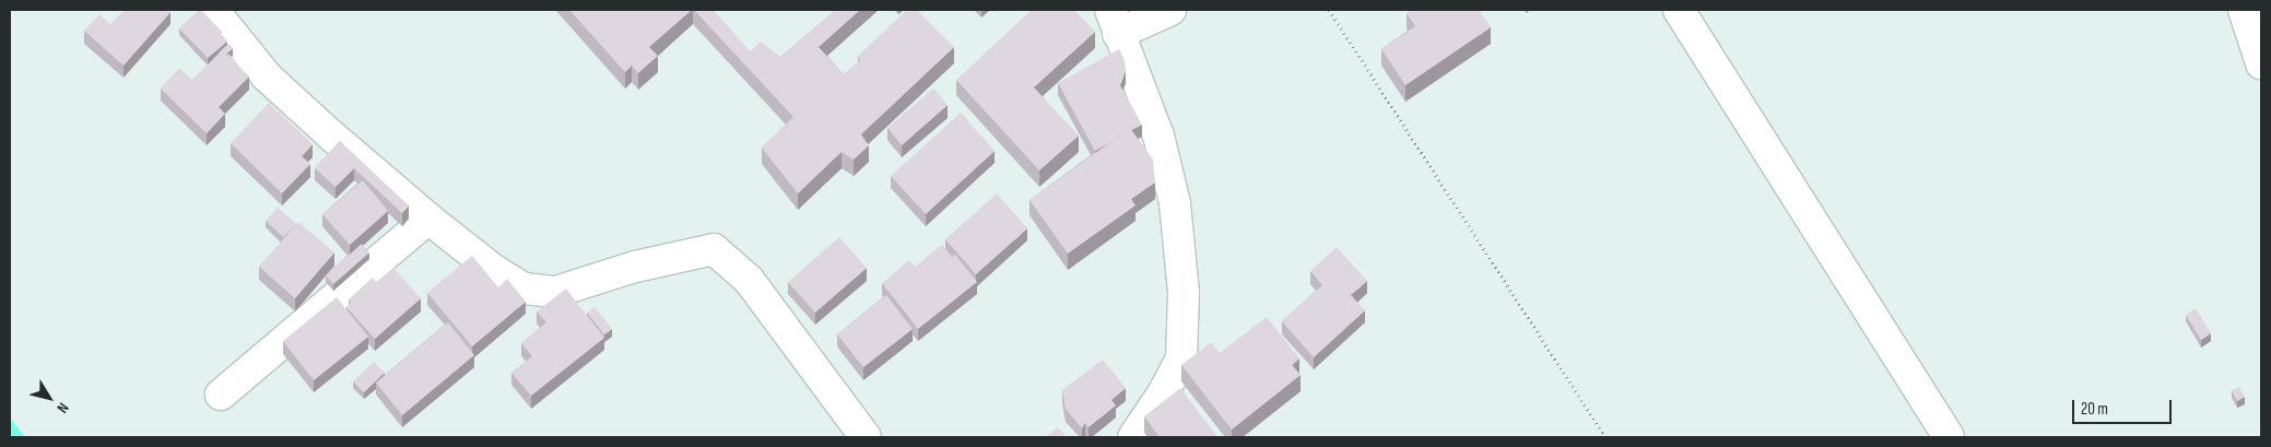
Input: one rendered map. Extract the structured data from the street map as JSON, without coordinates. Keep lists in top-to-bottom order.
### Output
{
  "scale_bar": "20 m",
  "north": "bottom right"
}
